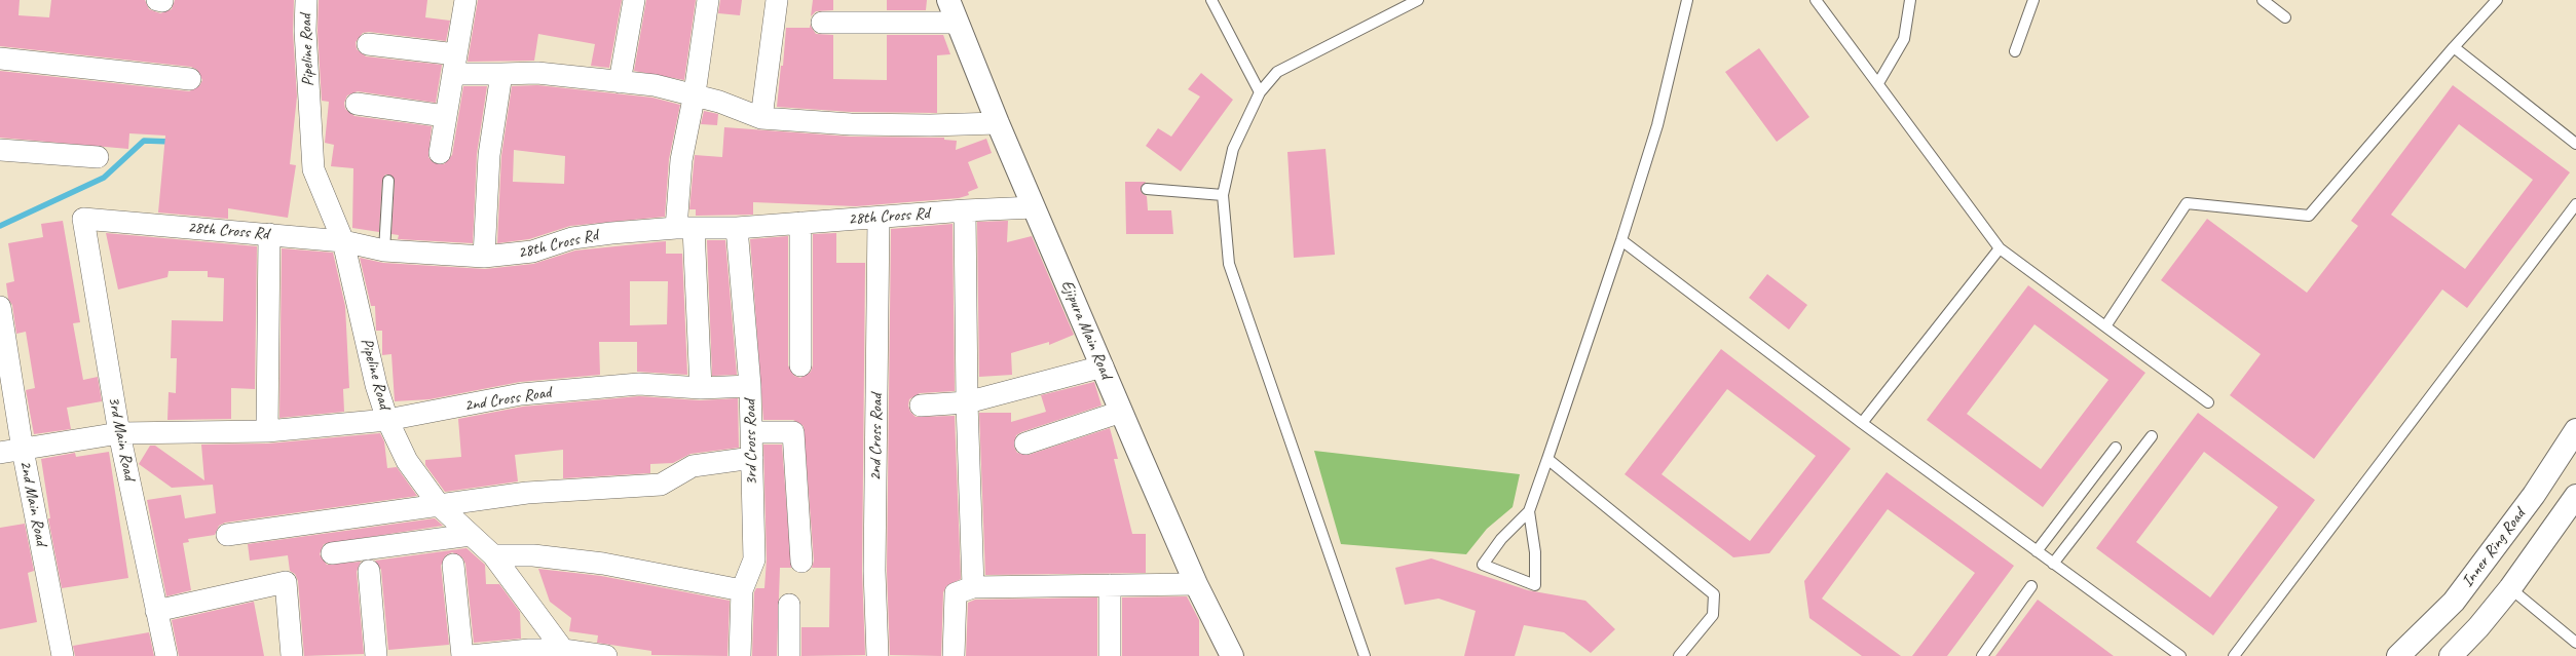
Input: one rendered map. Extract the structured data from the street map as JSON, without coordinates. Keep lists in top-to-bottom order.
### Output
{
  "streets": {
    "street": [
      "Pipeline Road",
      "28th Cross Rd",
      "Ejipura Main Road",
      "2nd Cross Road",
      "3rd Main Road",
      "3rd Cross Road",
      "2nd Main Road",
      "Inner Ring Road"
    ]
  },
  "crossings": [
    ["Pipeline Road", "28th Cross Rd"],
    ["Pipeline Road", "2nd Cross Road"],
    ["28th Cross Rd", "Ejipura Main Road"],
    ["28th Cross Rd", "2nd Cross Road"],
    ["28th Cross Rd", "3rd Main Road"],
    ["28th Cross Rd", "3rd Cross Road"],
    ["2nd Cross Road", "3rd Main Road"],
    ["2nd Cross Road", "3rd Cross Road"],
    ["2nd Cross Road", "2nd Main Road"]
  ]
}
